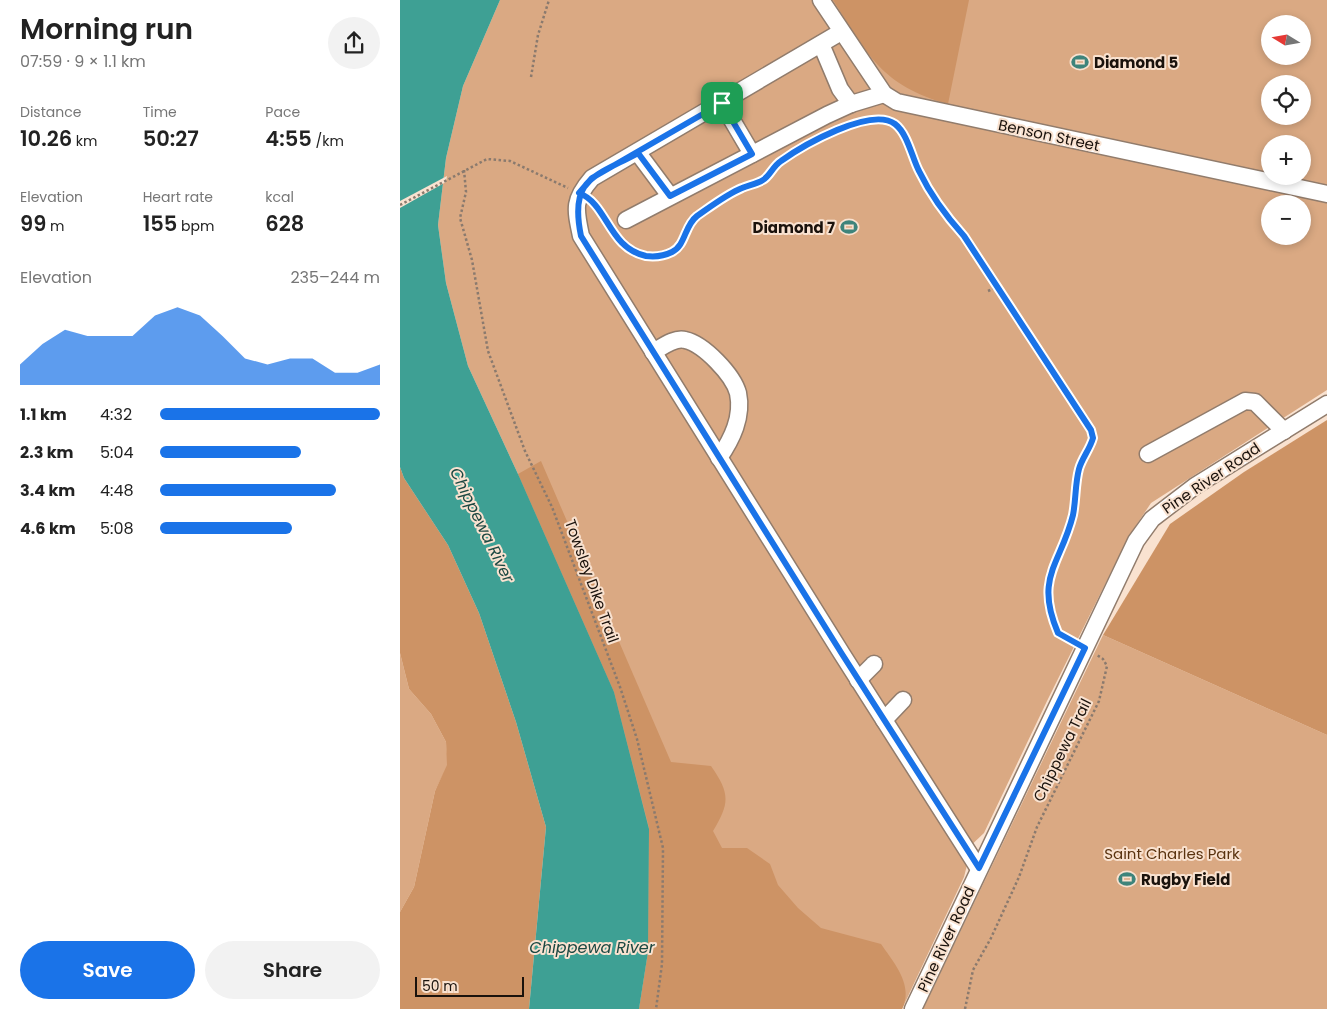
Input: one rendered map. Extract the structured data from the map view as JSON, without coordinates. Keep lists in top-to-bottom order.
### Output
{
  "streets": {
    "street": ["Benson Street", "Pine River Road"],
    "path": ["Towsley Dike Trail", "Chippewa Trail"]
  },
  "crossings": [
    ["Pine River Road", "Chippewa Trail"],
    ["Towsley Dike Trail", "Chippewa Trail"]
  ],
  "water": ["Chippewa River"],
  "parks": ["Saint Charles Park"],
  "places": {
    "sports": ["Diamond 5", "Diamond 7", "Rugby Field"]
  },
  "scale_bar": "50 m",
  "north": "left",
  "page": {
    "heading": ["Morning run", "07:59 · 9 × 1.1 km"],
    "map_buttons": ["+", "−"],
    "stats": [
      ["Distance", "10.26 km"],
      ["Time", "50:27"],
      ["Pace", "4:55 /km"],
      ["Elevation", "99 m"],
      ["Heart rate", "155 bpm"],
      ["kcal", "628"]
    ],
    "chart": ["Elevation", "235–244 m"],
    "list": [
      {
        "name": "1.1 km",
        "note": "4:32"
      },
      {
        "name": "2.3 km",
        "note": "5:04"
      },
      {
        "name": "3.4 km",
        "note": "4:48"
      },
      {
        "name": "4.6 km",
        "note": "5:08"
      }
    ],
    "buttons": ["Save", "Share"],
    "scale": "50 m"
  }
}
